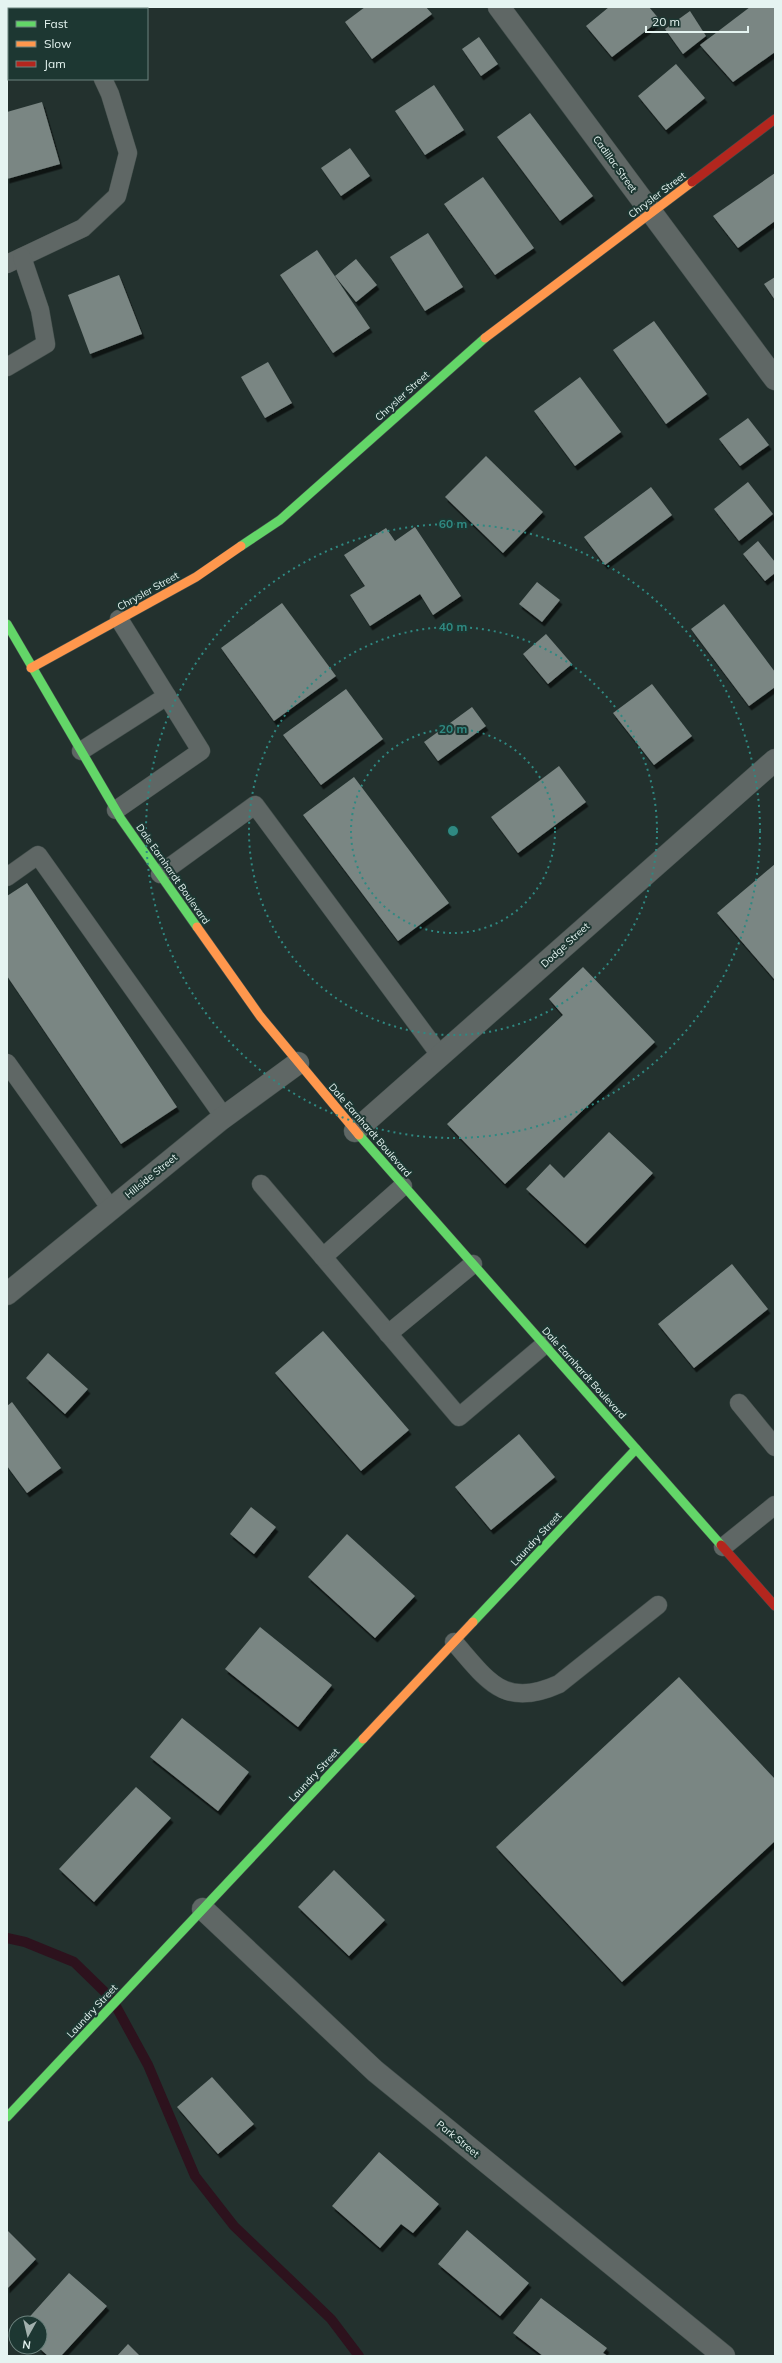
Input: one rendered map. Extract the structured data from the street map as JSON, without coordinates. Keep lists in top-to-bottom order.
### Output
{
  "streets": {
    "street": [
      "Cadillac Street",
      "Chrysler Street",
      "Dale Earnhardt Boulevard",
      "Dodge Street",
      "Hillside Street",
      "Laundry Street",
      "Park Street"
    ]
  },
  "crossings": [
    ["Cadillac Street", "Chrysler Street"],
    ["Chrysler Street", "Dale Earnhardt Boulevard"],
    ["Dale Earnhardt Boulevard", "Dodge Street"],
    ["Dale Earnhardt Boulevard", "Hillside Street"],
    ["Dale Earnhardt Boulevard", "Laundry Street"],
    ["Laundry Street", "Park Street"]
  ],
  "legend": ["Fast", "Slow", "Jam"],
  "scale_bar": "20 m",
  "north": "bottom",
  "rings": ["60 m", "40 m", "20 m"]
}
